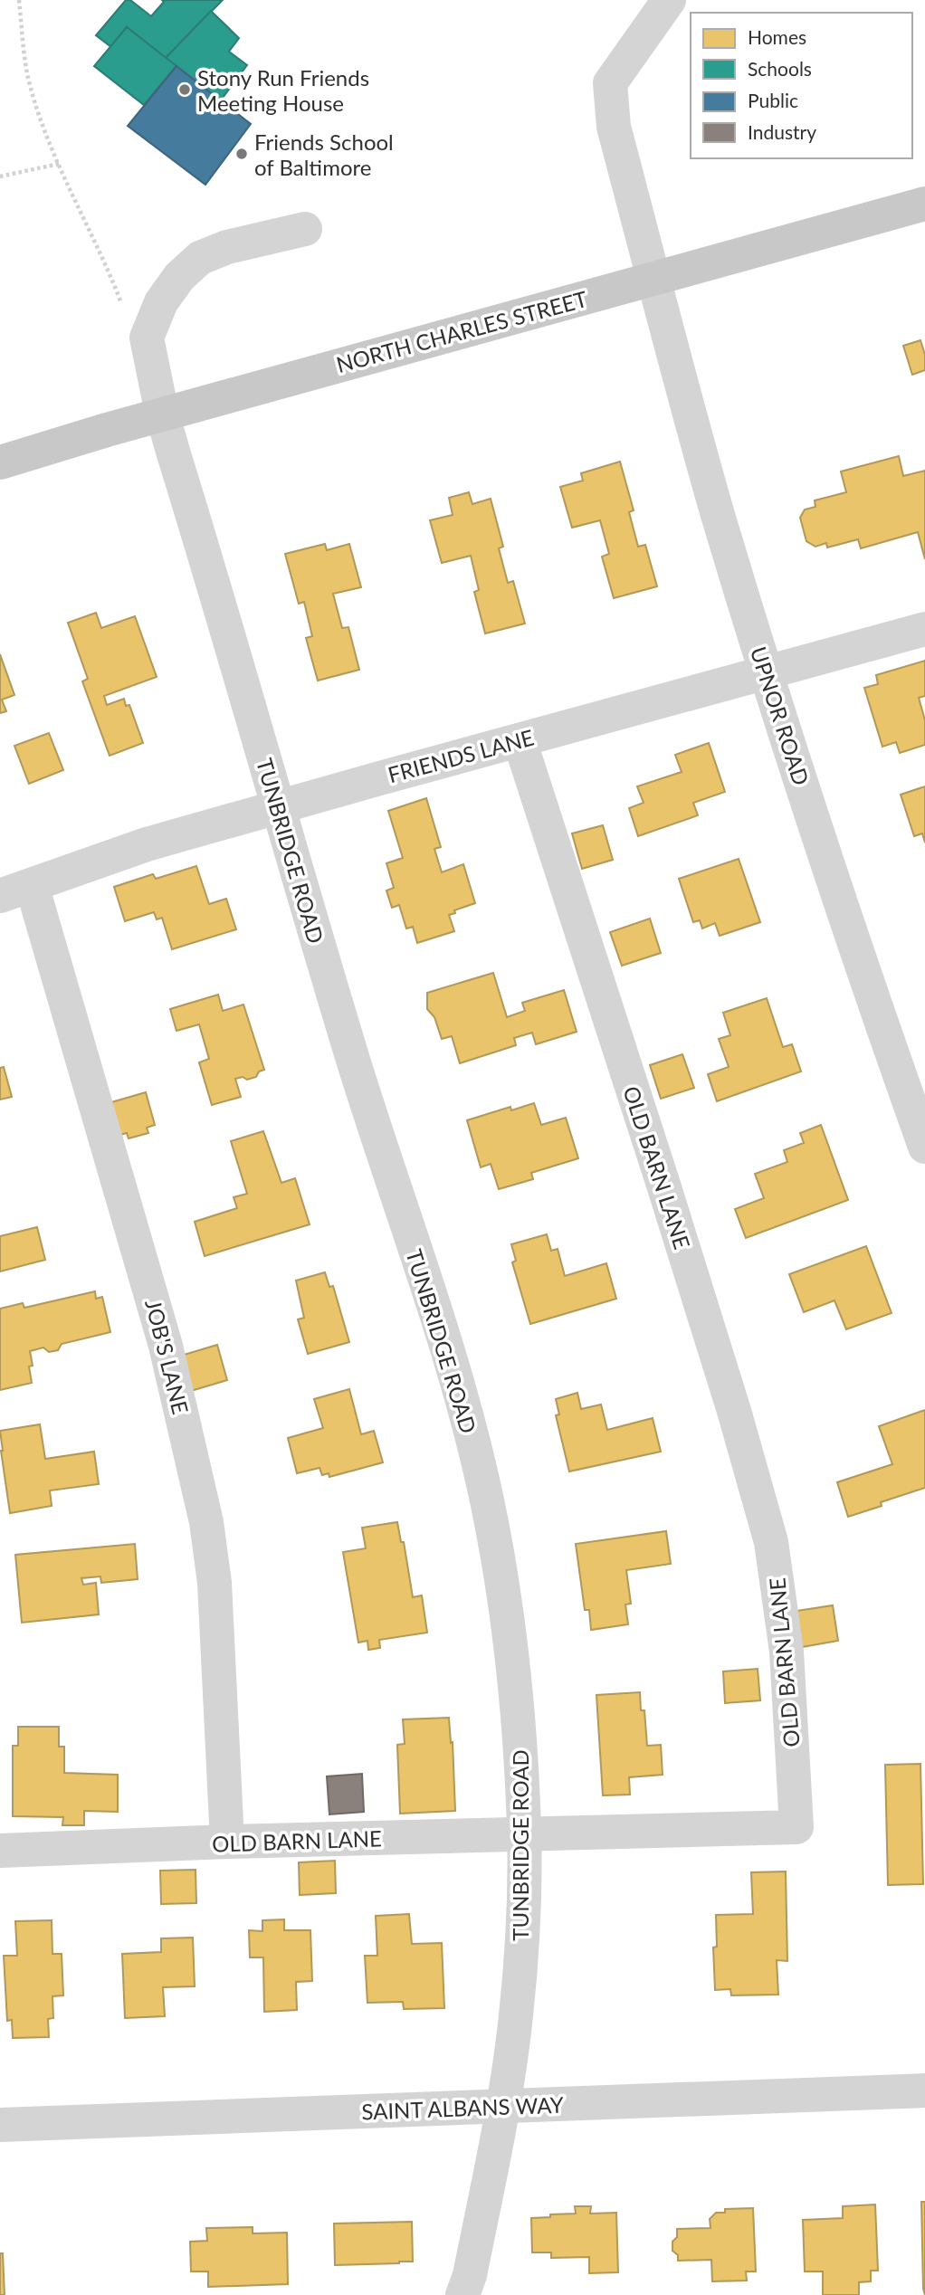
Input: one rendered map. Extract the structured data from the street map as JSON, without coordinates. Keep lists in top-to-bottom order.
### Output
{
  "streets": {
    "main road": ["NORTH CHARLES STREET"],
    "street": [
      "UPNOR ROAD",
      "FRIENDS LANE",
      "TUNBRIDGE ROAD",
      "OLD BARN LANE",
      "JOB'S LANE",
      "SAINT ALBANS WAY"
    ]
  },
  "crossings": [
    ["NORTH CHARLES STREET", "UPNOR ROAD"],
    ["NORTH CHARLES STREET", "TUNBRIDGE ROAD"],
    ["UPNOR ROAD", "FRIENDS LANE"],
    ["FRIENDS LANE", "TUNBRIDGE ROAD"],
    ["FRIENDS LANE", "OLD BARN LANE"],
    ["FRIENDS LANE", "JOB'S LANE"],
    ["TUNBRIDGE ROAD", "OLD BARN LANE"],
    ["TUNBRIDGE ROAD", "SAINT ALBANS WAY"],
    ["OLD BARN LANE", "JOB'S LANE"]
  ],
  "places": ["Stony Run Friends Meeting House", "Friends School of Baltimore"],
  "legend": [
    "Homes",
    "Schools",
    "Public",
    "Industry"
  ]
}
